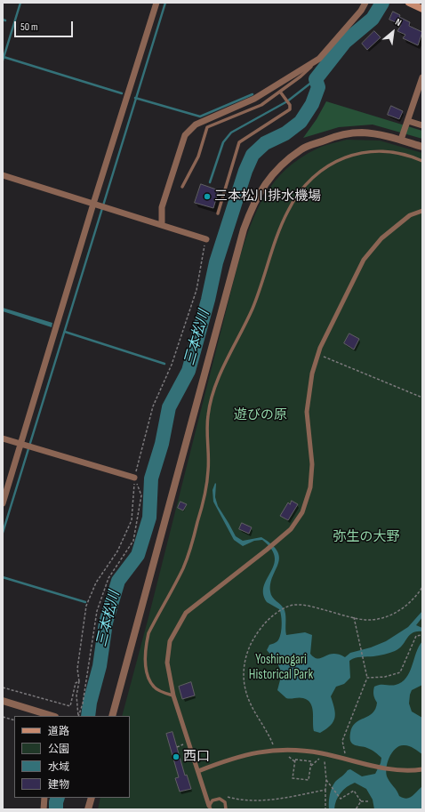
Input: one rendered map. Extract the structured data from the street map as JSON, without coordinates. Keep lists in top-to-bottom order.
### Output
{
  "water": ["三本松川"],
  "parks": ["遊びの原", "弥生の大野", "Yoshinogari Historical Park"],
  "places": ["三本松川排水機場", "西口"],
  "legend": [
    "道路",
    "公園",
    "水域",
    "建物"
  ],
  "scale_bar": "50 m",
  "north": "top right"
}
